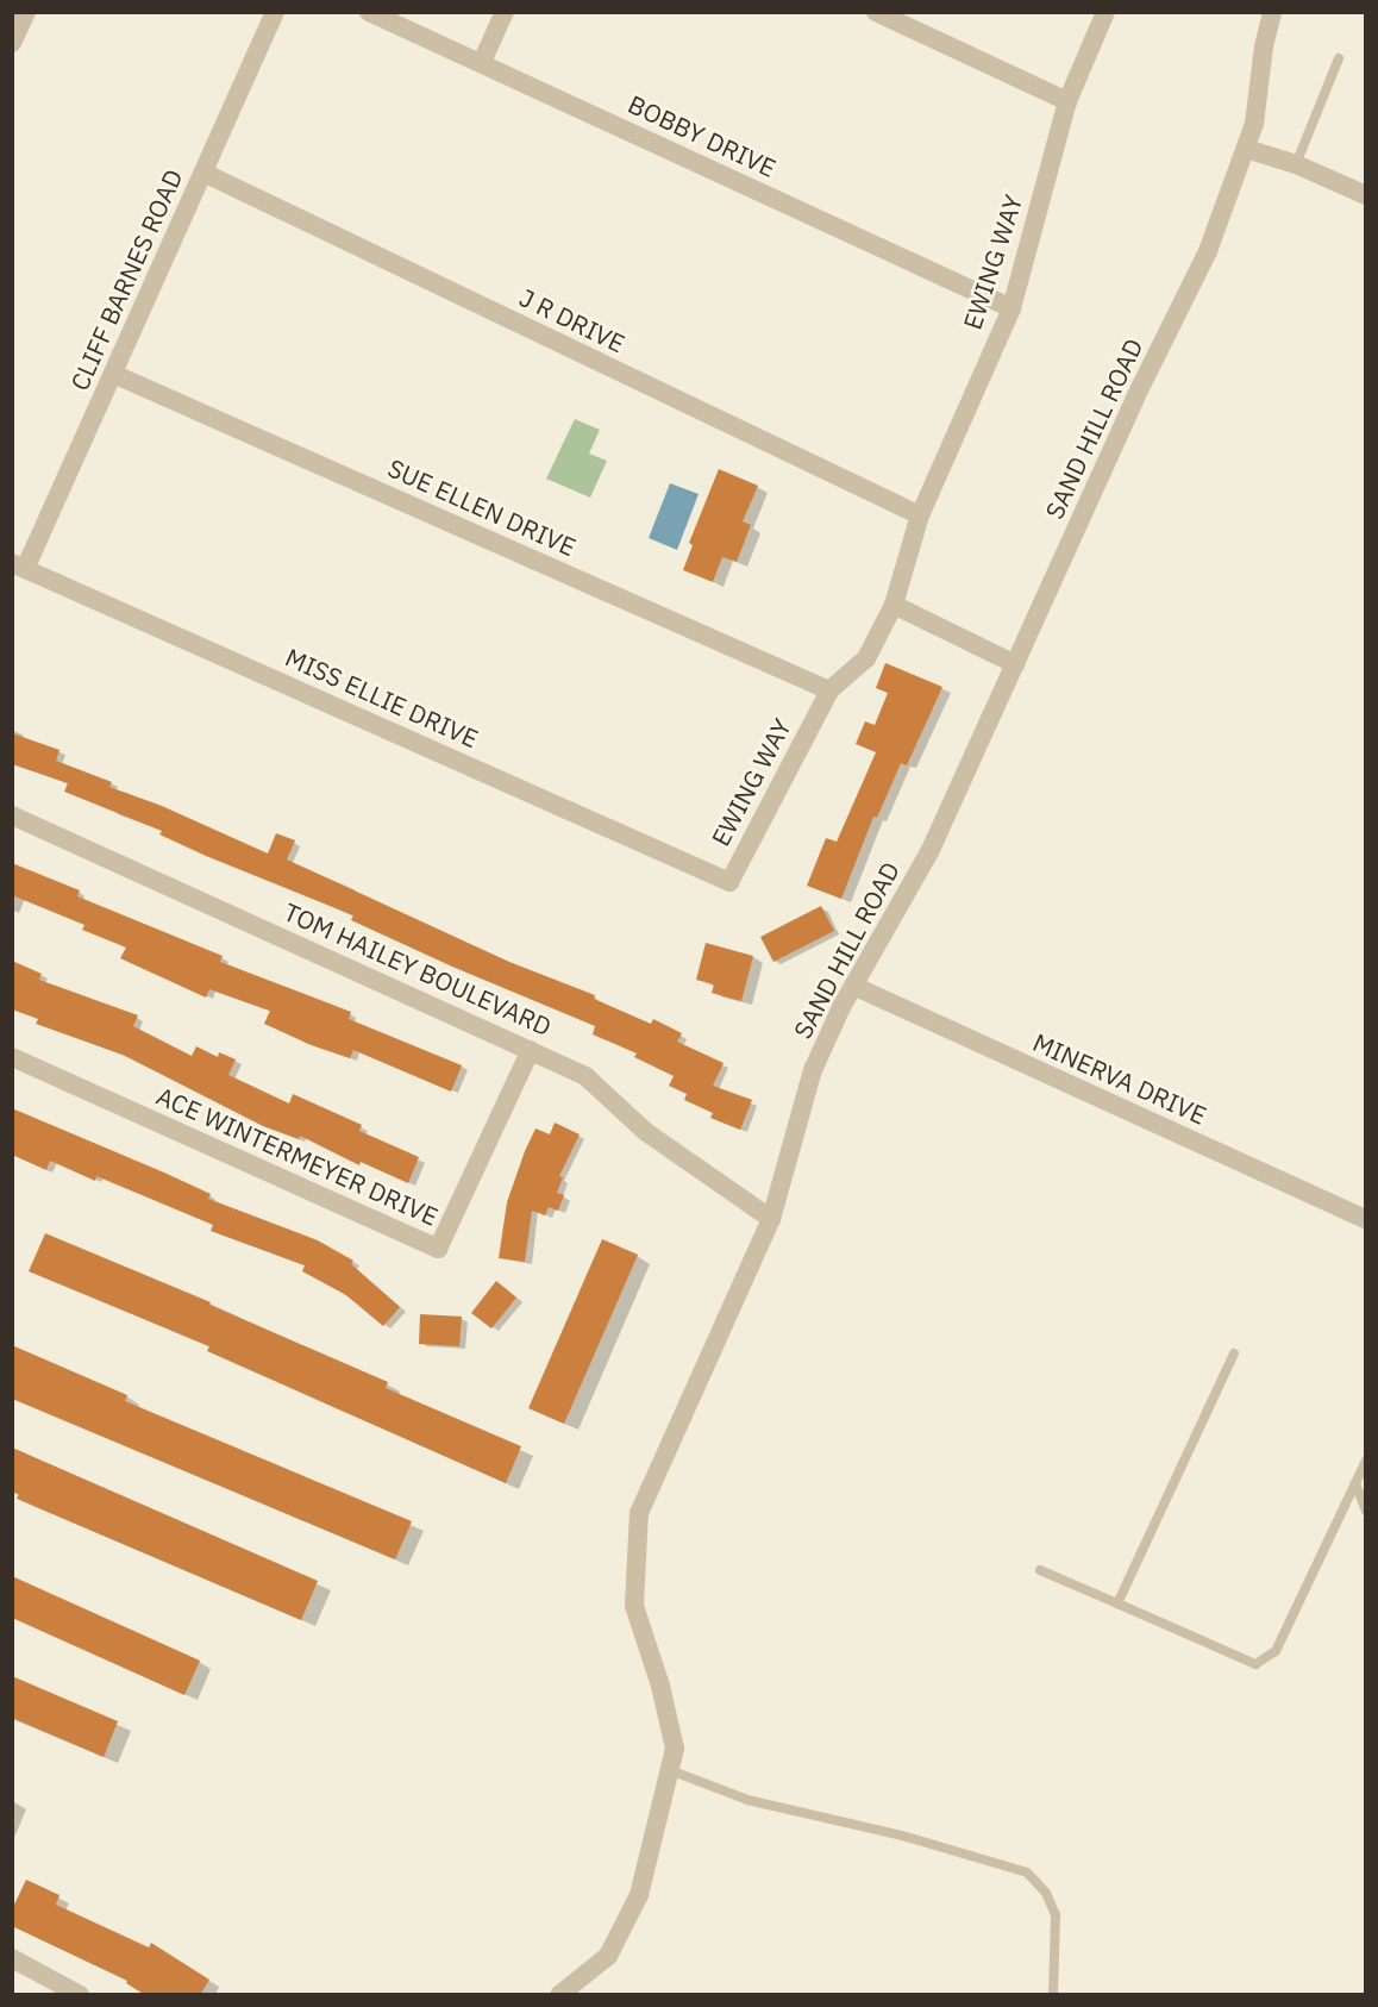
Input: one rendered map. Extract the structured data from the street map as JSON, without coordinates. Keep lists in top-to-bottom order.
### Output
{
  "streets": {
    "street": [
      "BOBBY DRIVE",
      "EWING WAY",
      "CLIFF BARNES ROAD",
      "J R DRIVE",
      "SAND HILL ROAD",
      "SUE ELLEN DRIVE",
      "MISS ELLIE DRIVE",
      "TOM HAILEY BOULEVARD",
      "MINERVA DRIVE",
      "ACE WINTERMEYER DRIVE"
    ]
  },
  "crossings": [
    ["BOBBY DRIVE", "EWING WAY"],
    ["EWING WAY", "J R DRIVE"],
    ["EWING WAY", "SUE ELLEN DRIVE"],
    ["EWING WAY", "MISS ELLIE DRIVE"],
    ["CLIFF BARNES ROAD", "J R DRIVE"],
    ["CLIFF BARNES ROAD", "SUE ELLEN DRIVE"],
    ["CLIFF BARNES ROAD", "MISS ELLIE DRIVE"],
    ["SAND HILL ROAD", "TOM HAILEY BOULEVARD"],
    ["SAND HILL ROAD", "MINERVA DRIVE"],
    ["TOM HAILEY BOULEVARD", "ACE WINTERMEYER DRIVE"]
  ]
}
